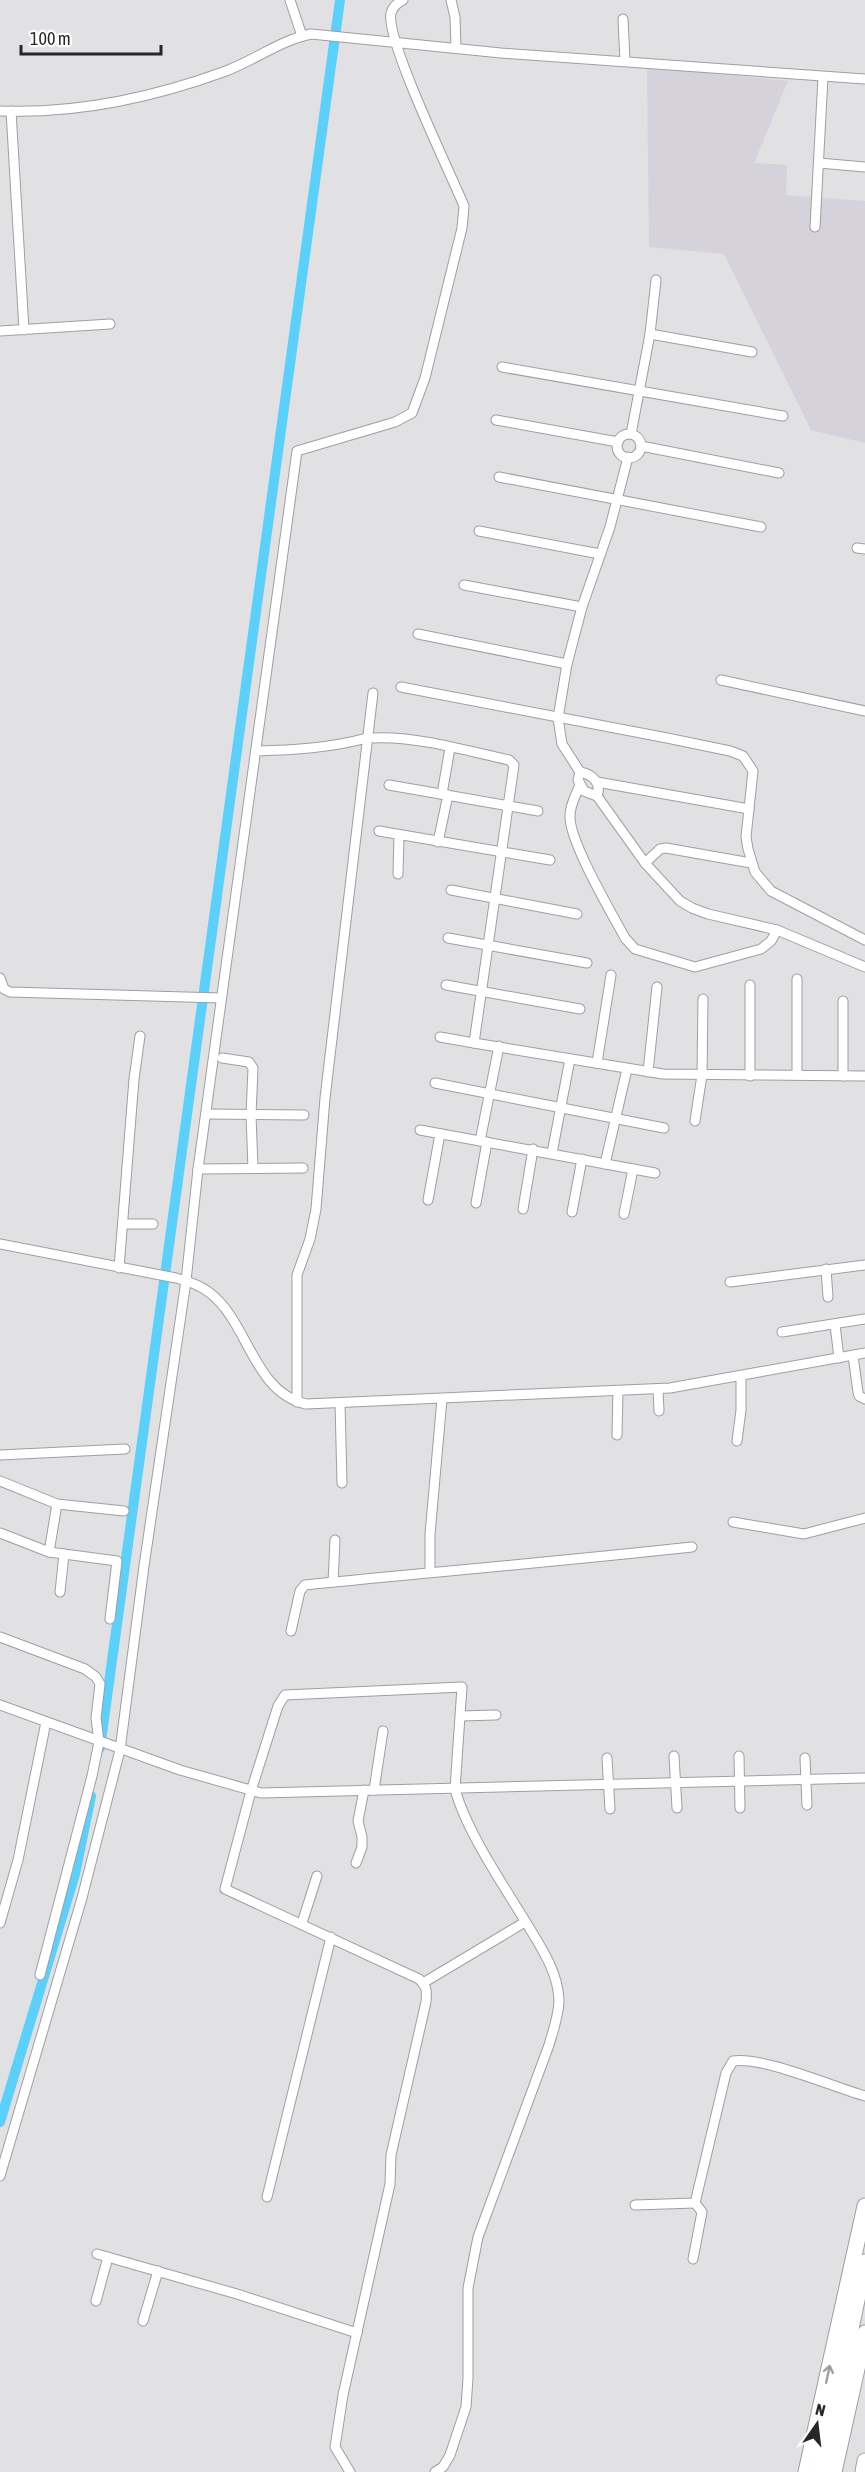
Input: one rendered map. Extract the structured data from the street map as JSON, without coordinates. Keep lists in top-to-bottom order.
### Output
{
  "scale_bar": "100 m",
  "north": "top"
}
